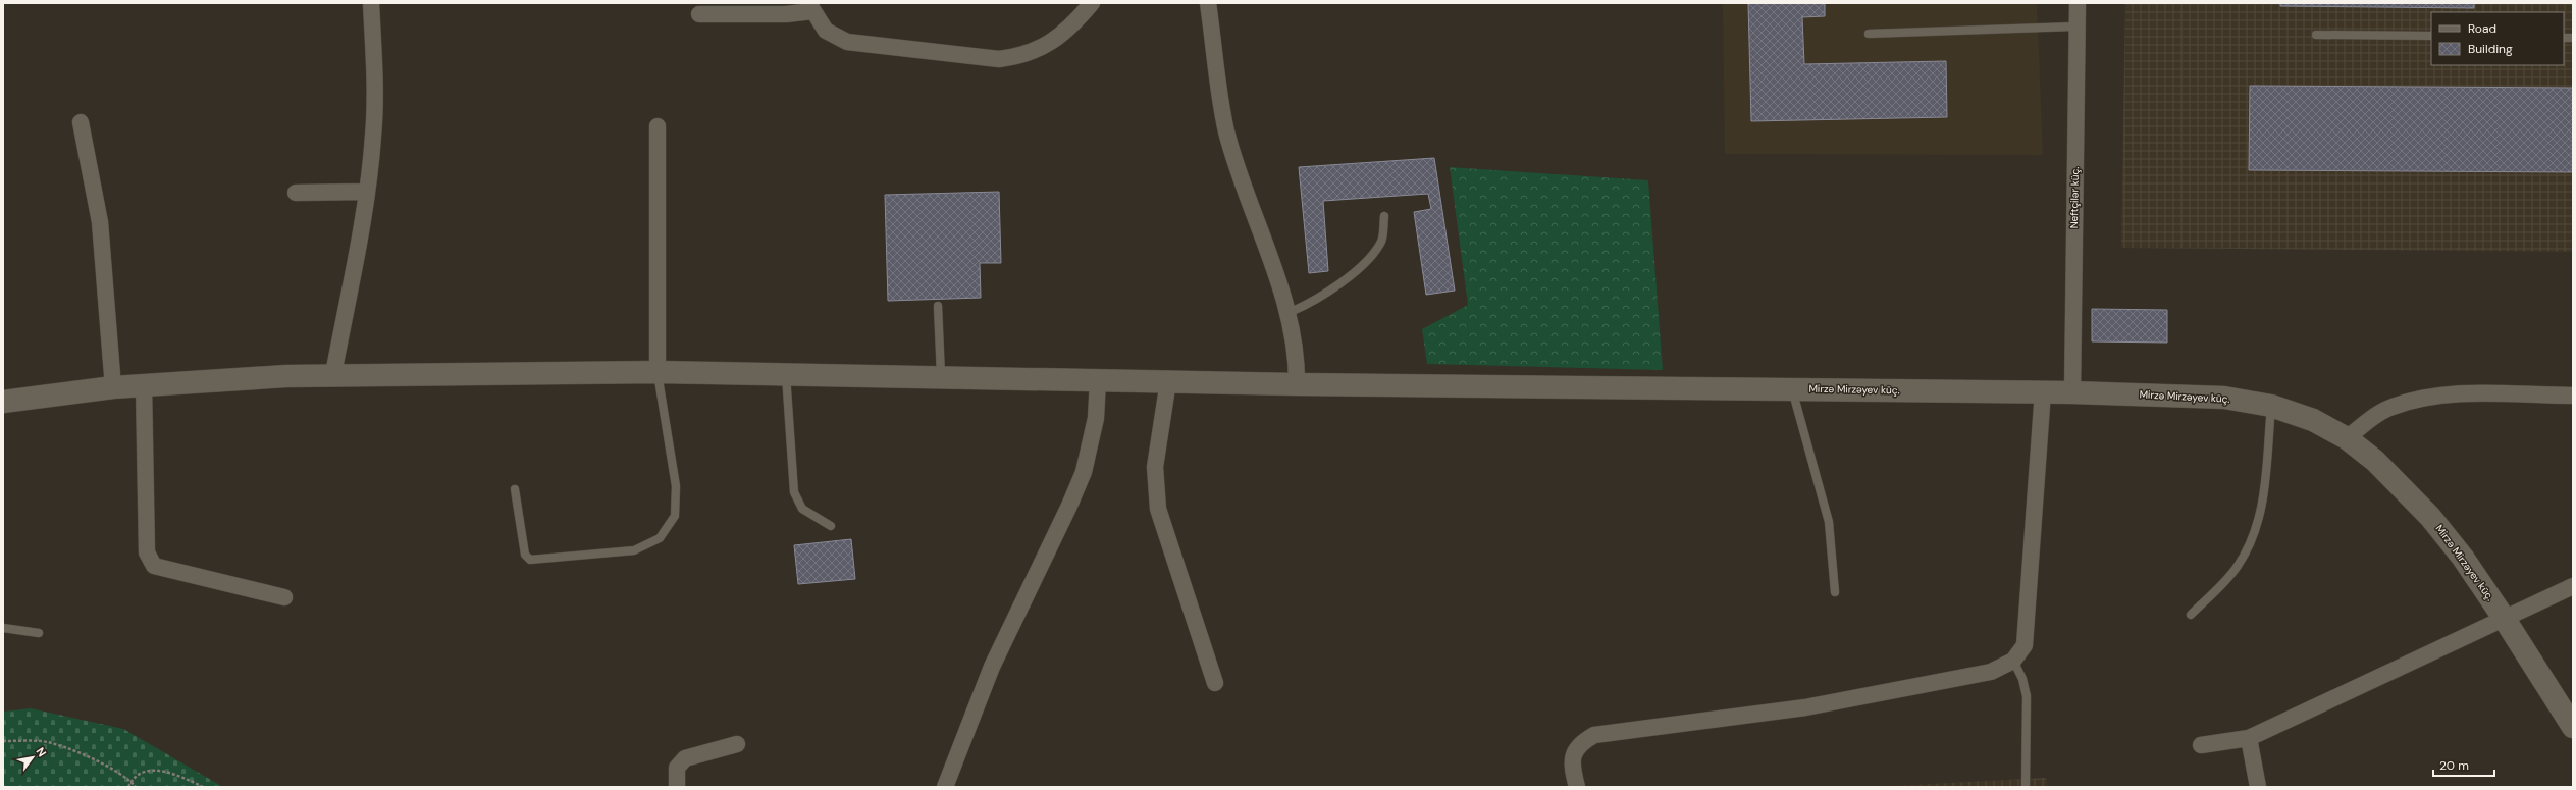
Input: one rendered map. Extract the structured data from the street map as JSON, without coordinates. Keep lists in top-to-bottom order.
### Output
{
  "streets": {
    "main road": ["Mirzə Mirzəyev küç."],
    "street": ["Neftçilər küç."]
  },
  "crossings": [
    ["Neftçilər küç.", "Mirzə Mirzəyev küç."]
  ],
  "legend": ["Road", "Building"],
  "scale_bar": "20 m",
  "north": "top right"
}
